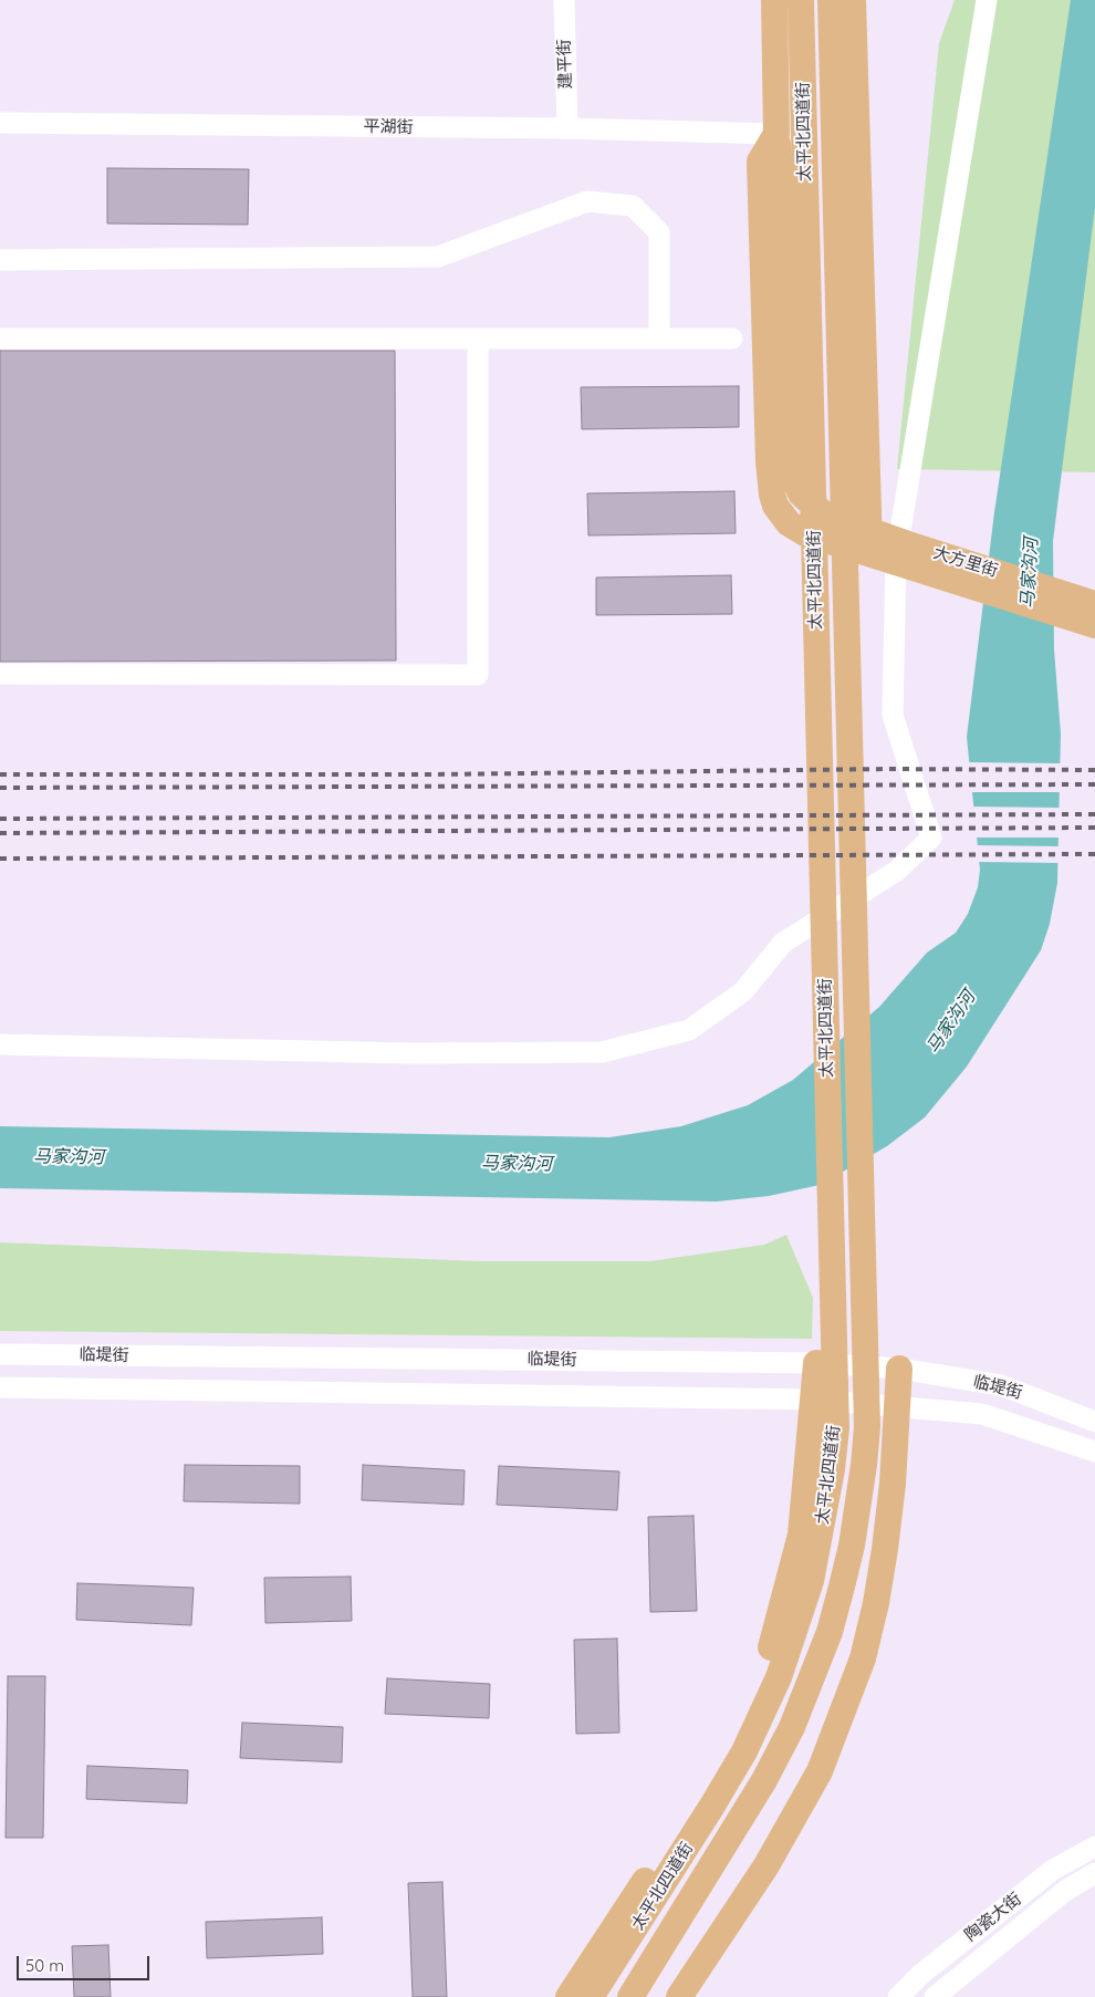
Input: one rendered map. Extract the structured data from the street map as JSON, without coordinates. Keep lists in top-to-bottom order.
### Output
{
  "streets": {
    "main road": ["太平北四道街", "大方里街"],
    "street": [
      "建平街",
      "平湖街",
      "临堤街",
      "陶瓷大街"
    ]
  },
  "crossings": [
    ["建平街", "平湖街"],
    ["平湖街", "大方里街"],
    ["太平北四道街", "临堤街"]
  ],
  "water": ["马家沟河"],
  "scale_bar": "50 m"
}
